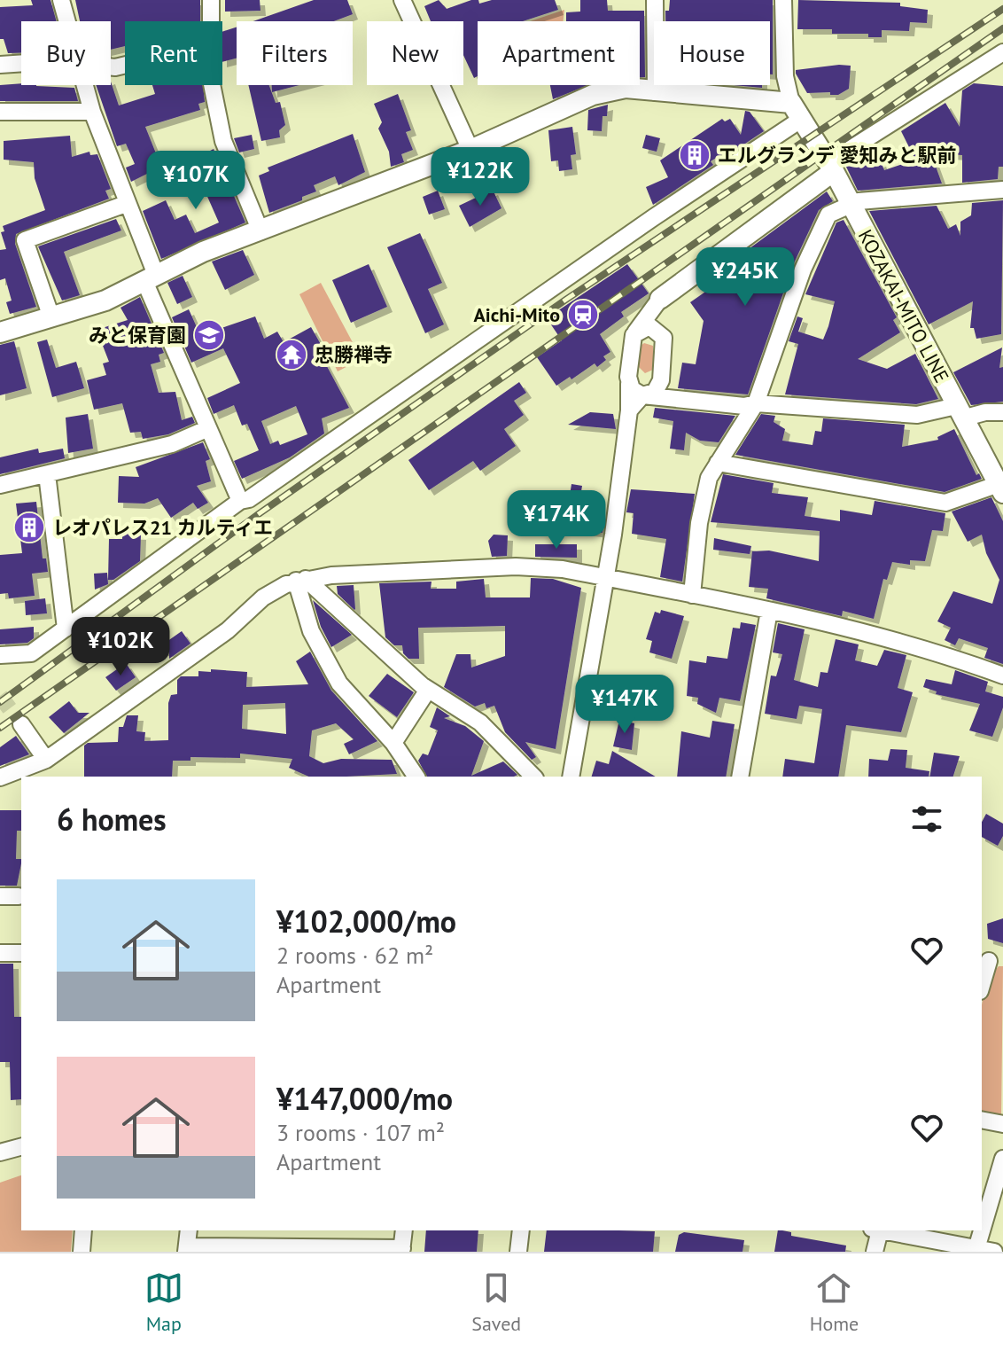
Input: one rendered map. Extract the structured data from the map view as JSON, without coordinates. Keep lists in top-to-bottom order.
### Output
{
  "streets": {
    "main road": ["KOZAKAI-MITO LINE"]
  },
  "places": {
    "building": ["エルグランデ 愛知みと駅前", "レオパレス21 カルティエ"],
    "station": ["Aichi-Mito"],
    "school or university": ["みと保育園"],
    "temple": ["忠勝禅寺"]
  },
  "page": {
    "chip": [
      "Buy",
      "Rent",
      "Filters",
      "New",
      "Apartment",
      "House"
    ],
    "price": [
      "¥122K",
      "¥107K",
      "¥245K",
      "¥174K",
      "¥102K",
      "¥147K"
    ],
    "heading": "6 homes",
    "list": [
      {
        "name": "¥102,000/mo",
        "note": "2 rooms · 62 m² · Apartment"
      },
      {
        "name": "¥147,000/mo",
        "note": "3 rooms · 107 m² · Apartment"
      }
    ],
    "tabs": ["Map", "Saved", "Home"]
  }
}
